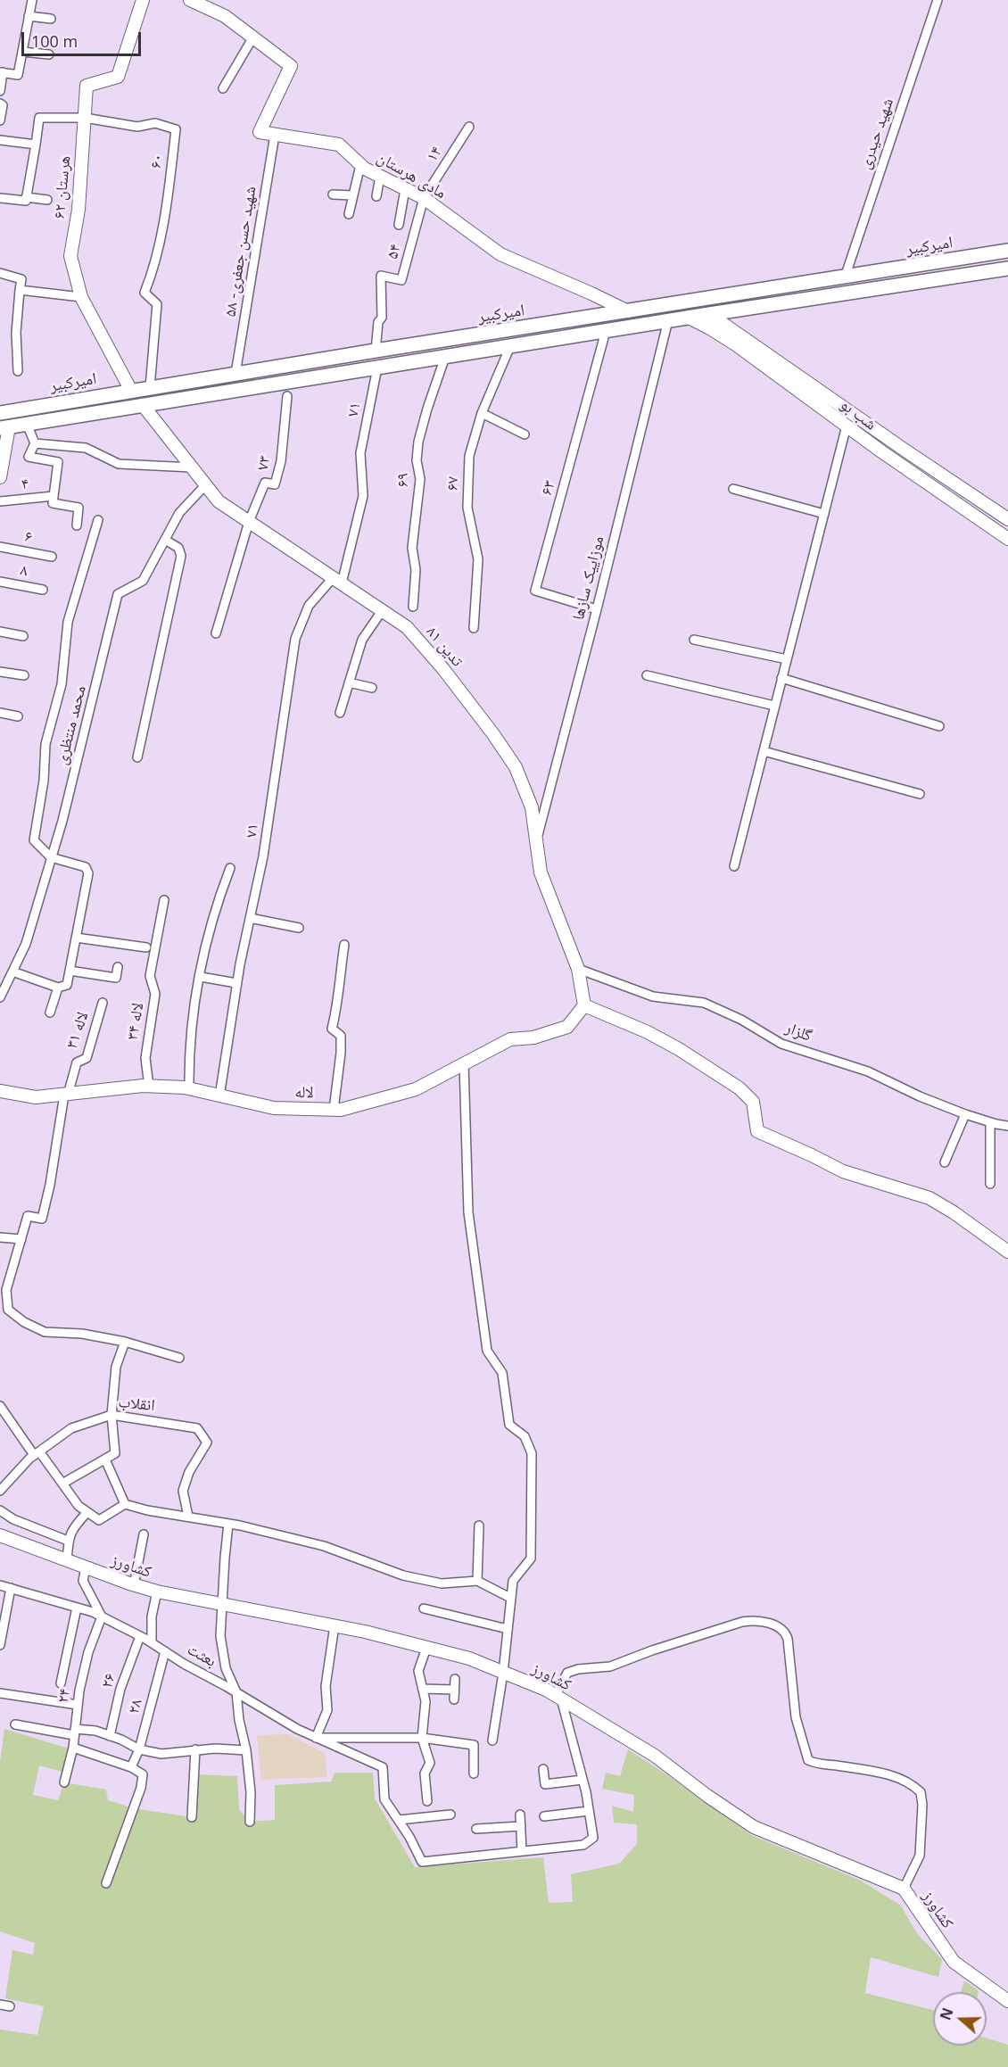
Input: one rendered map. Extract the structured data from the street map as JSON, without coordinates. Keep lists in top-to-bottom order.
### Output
{
  "streets": {
    "main road": ["امیرکبیر"],
    "street": [
      "شهيد حیدری",
      "۱۴",
      "۶۰",
      "مادی هرستان",
      "هرستان ۶۲",
      "شهید حسن جعفری- ۵۸",
      "۵۴",
      "۷۱",
      "شب بو",
      "۷۳",
      "۶۹",
      "۶۷",
      "۴",
      "۶۳",
      "۶",
      "۸",
      "موزاییک سازها",
      "تدین ۸۱",
      "محمد منتظری",
      "لاله ۳۴",
      "لاله ۳۱",
      "گلزار",
      "لاله",
      "انقلاب",
      "کشاورز",
      "بعثت",
      "۲۶",
      "۲۴",
      "۲۸"
    ]
  },
  "crossings": [
    ["شهيد حیدری", "امیرکبیر"],
    ["۱۴", "مادی هرستان"],
    ["۱۴", "۵۴"],
    ["۶۰", "هرستان ۶۲"],
    ["۶۰", "امیرکبیر"],
    ["مادی هرستان", "امیرکبیر"],
    ["مادی هرستان", "شهید حسن جعفری- ۵۸"],
    ["مادی هرستان", "۵۴"],
    ["هرستان ۶۲", "امیرکبیر"],
    ["امیرکبیر", "شهید حسن جعفری- ۵۸"],
    ["امیرکبیر", "۵۴"],
    ["امیرکبیر", "۷۱"],
    ["امیرکبیر", "شب بو"],
    ["امیرکبیر", "۶۹"],
    ["امیرکبیر", "۶۷"],
    ["امیرکبیر", "۶۳"],
    ["امیرکبیر", "موزاییک سازها"],
    ["امیرکبیر", "تدین ۸۱"],
    ["۷۱", "تدین ۸۱"],
    ["۷۱", "لاله"],
    ["۷۳", "تدین ۸۱"],
    ["۶۳", "موزاییک سازها"],
    ["موزاییک سازها", "تدین ۸۱"],
    ["تدین ۸۱", "محمد منتظری"],
    ["تدین ۸۱", "گلزار"],
    ["تدین ۸۱", "لاله"],
    ["لاله ۳۴", "لاله"],
    ["لاله ۳۱", "لاله"],
    ["بعثت", "۲۶"],
    ["بعثت", "۲۴"],
    ["بعثت", "۲۸"]
  ],
  "scale_bar": "100 m",
  "north": "left"
}
